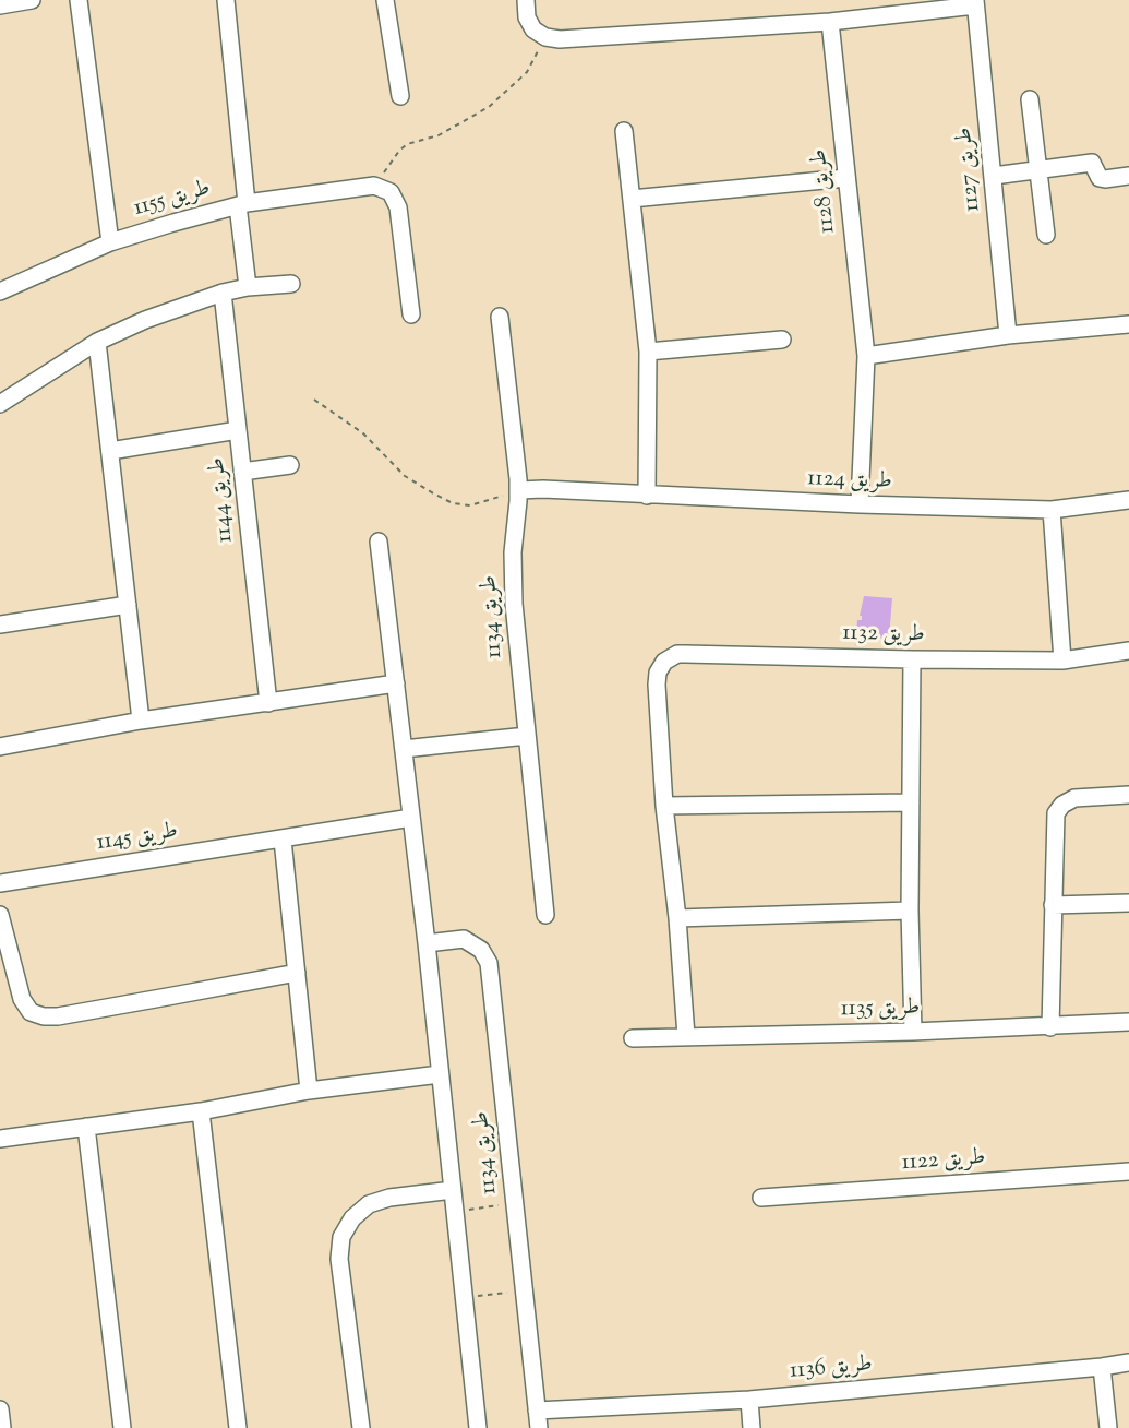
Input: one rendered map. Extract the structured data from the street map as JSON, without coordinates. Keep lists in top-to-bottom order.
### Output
{
  "streets": {
    "street": [
      "طريق 1127",
      "طريق 1128",
      "طريق 1155",
      "طريق 1124",
      "طريق 1144",
      "طريق 1134",
      "طريق 1132",
      "طريق 1145",
      "طريق 1135",
      "طريق 1122",
      "طريق 1136"
    ]
  },
  "crossings": [
    ["طريق 1128", "طريق 1124"],
    ["طريق 1124", "طريق 1134"],
    ["طريق 1134", "طريق 1136"]
  ]
}
